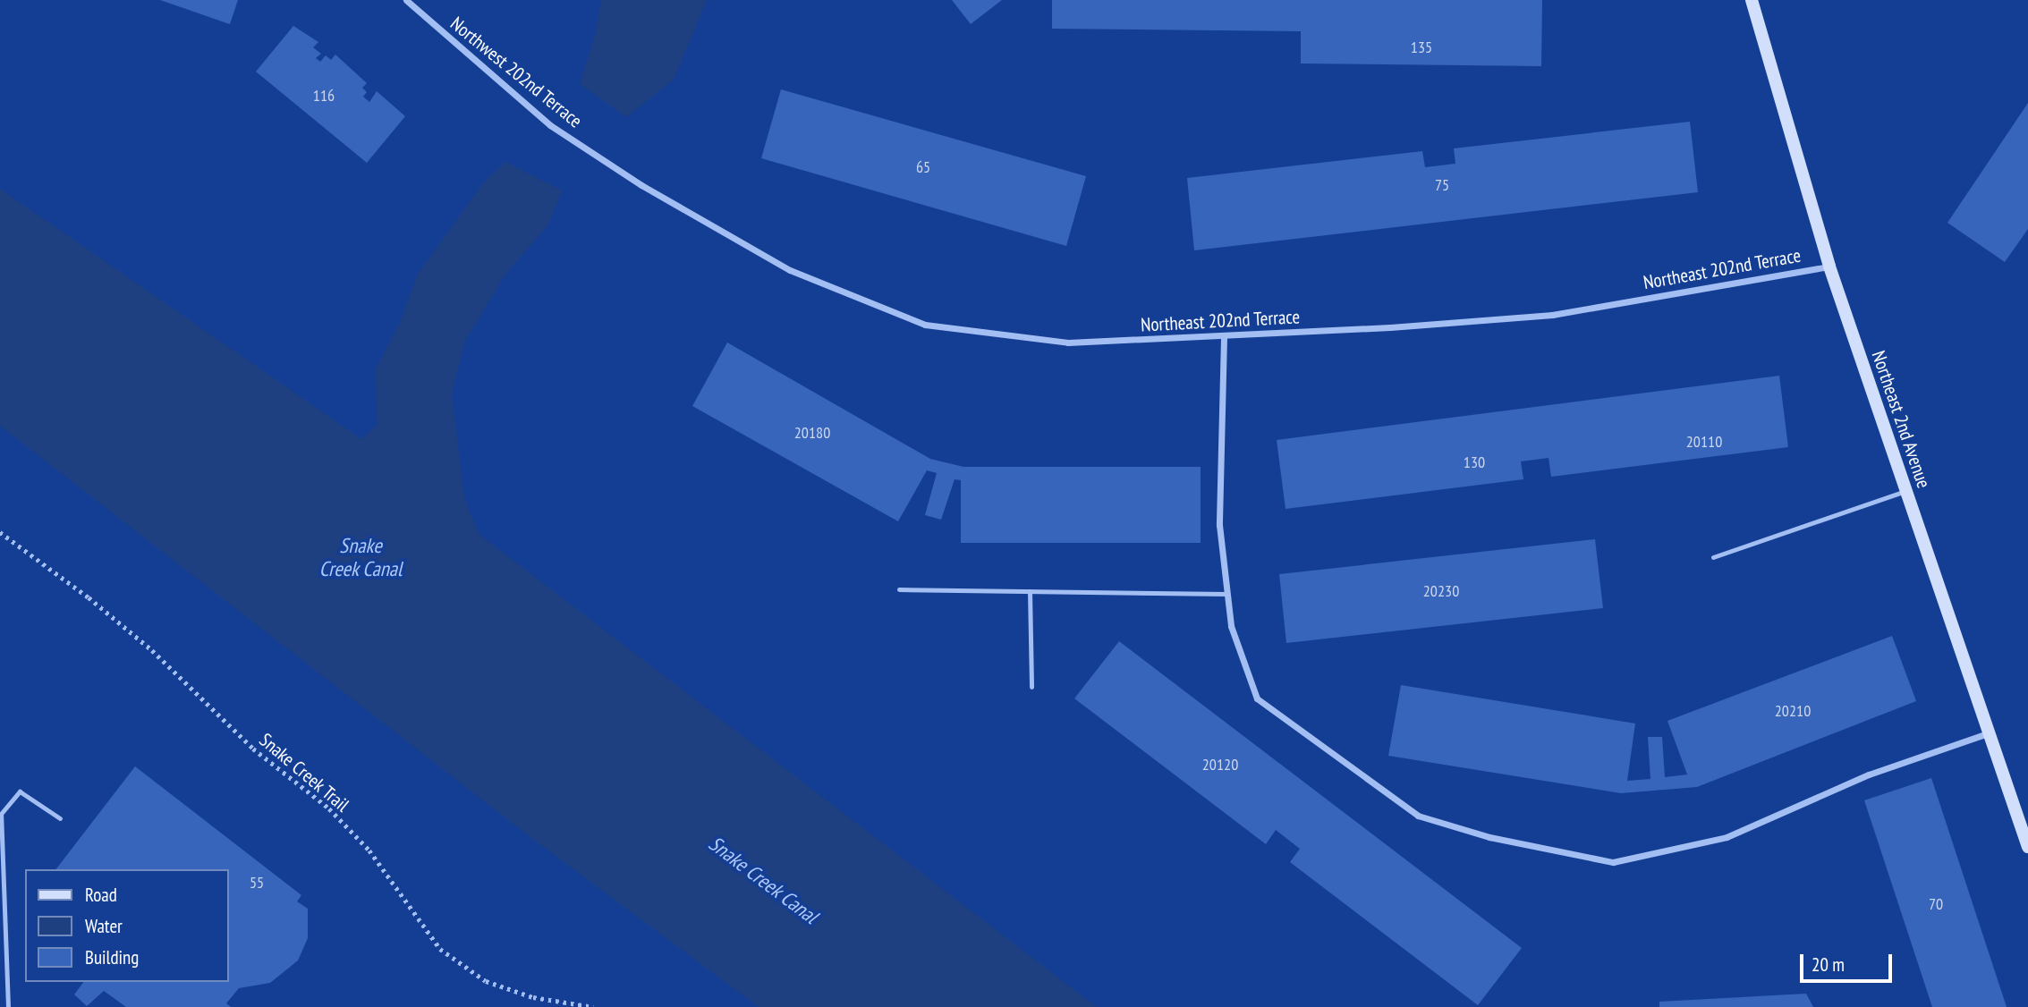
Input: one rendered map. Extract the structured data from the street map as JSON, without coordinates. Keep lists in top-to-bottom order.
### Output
{
  "streets": {
    "street": ["Northwest 202nd Terrace", "Northeast 202nd Terrace", "Northeast 2nd Avenue"],
    "path": ["Snake Creek Trail"]
  },
  "crossings": [
    ["Northwest 202nd Terrace", "Northeast 202nd Terrace"],
    ["Northeast 202nd Terrace", "Northeast 2nd Avenue"]
  ],
  "water": ["Snake Creek Canal"],
  "house_numbers": [
    "135",
    "116",
    "65",
    "75",
    "20180",
    "20110",
    "130",
    "20230",
    "20210",
    "20120",
    "55",
    "70"
  ],
  "legend": ["Road", "Water", "Building"],
  "scale_bar": "20 m"
}
